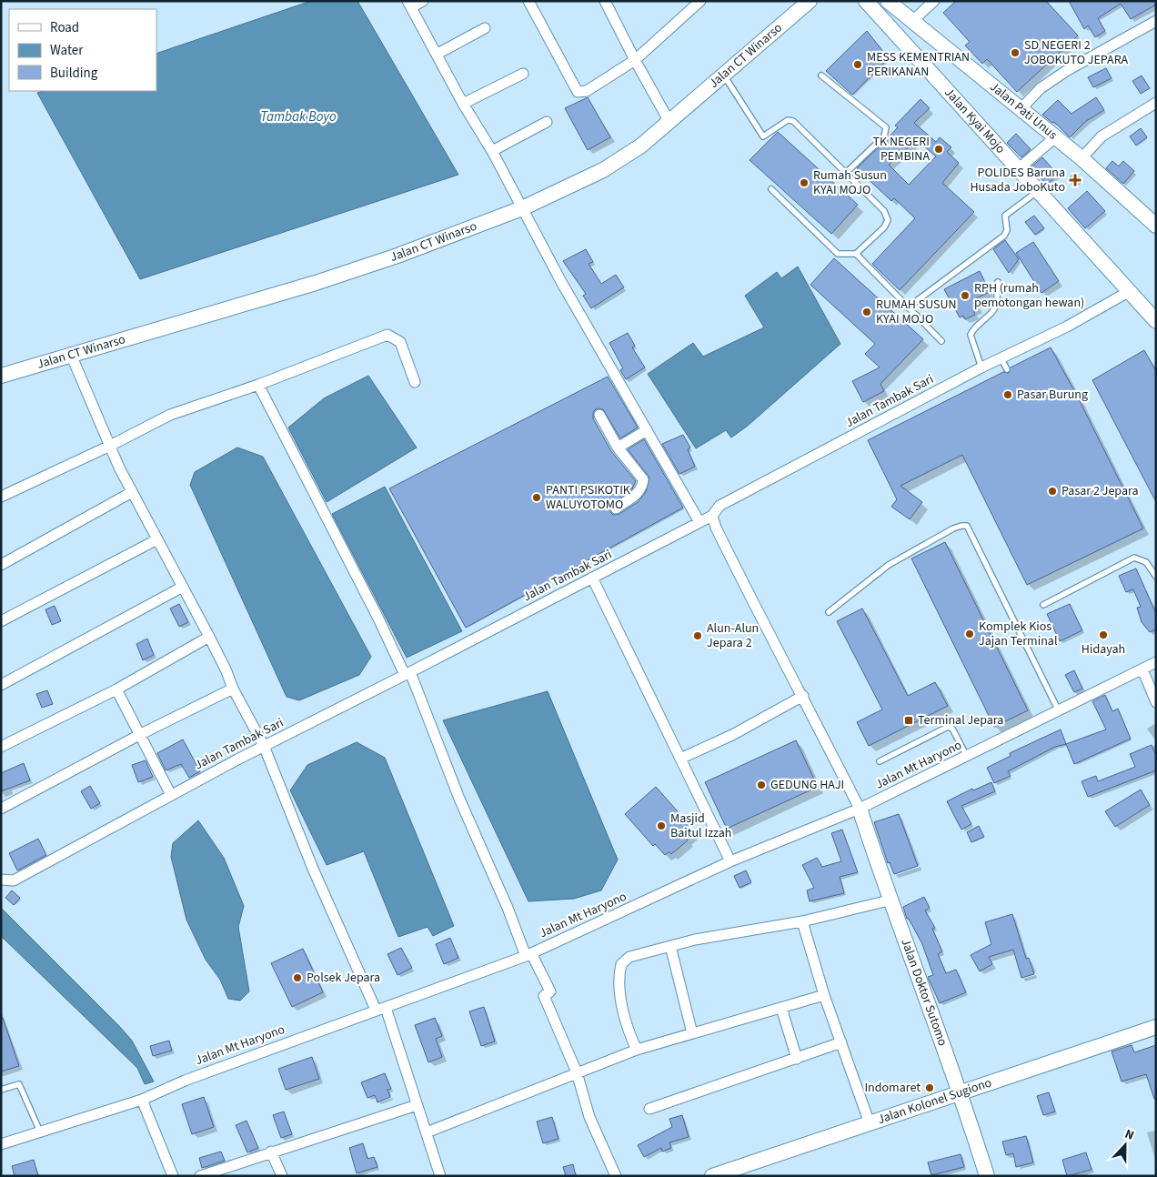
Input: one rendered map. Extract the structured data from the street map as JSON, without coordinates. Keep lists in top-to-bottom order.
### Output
{
  "streets": {
    "street": [
      "Jalan CT Winarso",
      "Jalan Pati Unus",
      "Jalan Kyai Mojo",
      "Jalan Tambak Sari",
      "Jalan Mt Haryono",
      "Jalan Doktor Sutomo",
      "Jalan Kolonel Sugiono"
    ]
  },
  "crossings": [
    ["Jalan Kyai Mojo", "Jalan Tambak Sari"],
    ["Jalan Mt Haryono", "Jalan Doktor Sutomo"],
    ["Jalan Doktor Sutomo", "Jalan Kolonel Sugiono"]
  ],
  "water": ["Tambak Boyo"],
  "places": {
    "other": [
      "SD NEGERI 2 JOBOKUTO JEPARA",
      "MESS KEMENTRIAN PERIKANAN",
      "TK NEGERI PEMBINA",
      "Rumah Susun KYAI MOJO",
      "RPH (rumah pemotongan hewan)",
      "RUMAH SUSUN KYAI MOJO",
      "Pasar Burung",
      "Pasar 2 Jepara",
      "PANTI PSIKOTIK WALUYOTOMO",
      "Komplek Kios Jajan Terminal",
      "Hidayah",
      "Alun-Alun Jepara 2",
      "GEDUNG HAJI",
      "Masjid Baitul Izzah",
      "Polsek Jepara",
      "Indomaret"
    ],
    "health": ["POLIDES Baruna Husada JoboKuto"],
    "transit": ["Terminal Jepara"]
  },
  "legend": ["Road", "Water", "Building"],
  "north": "top"
}
